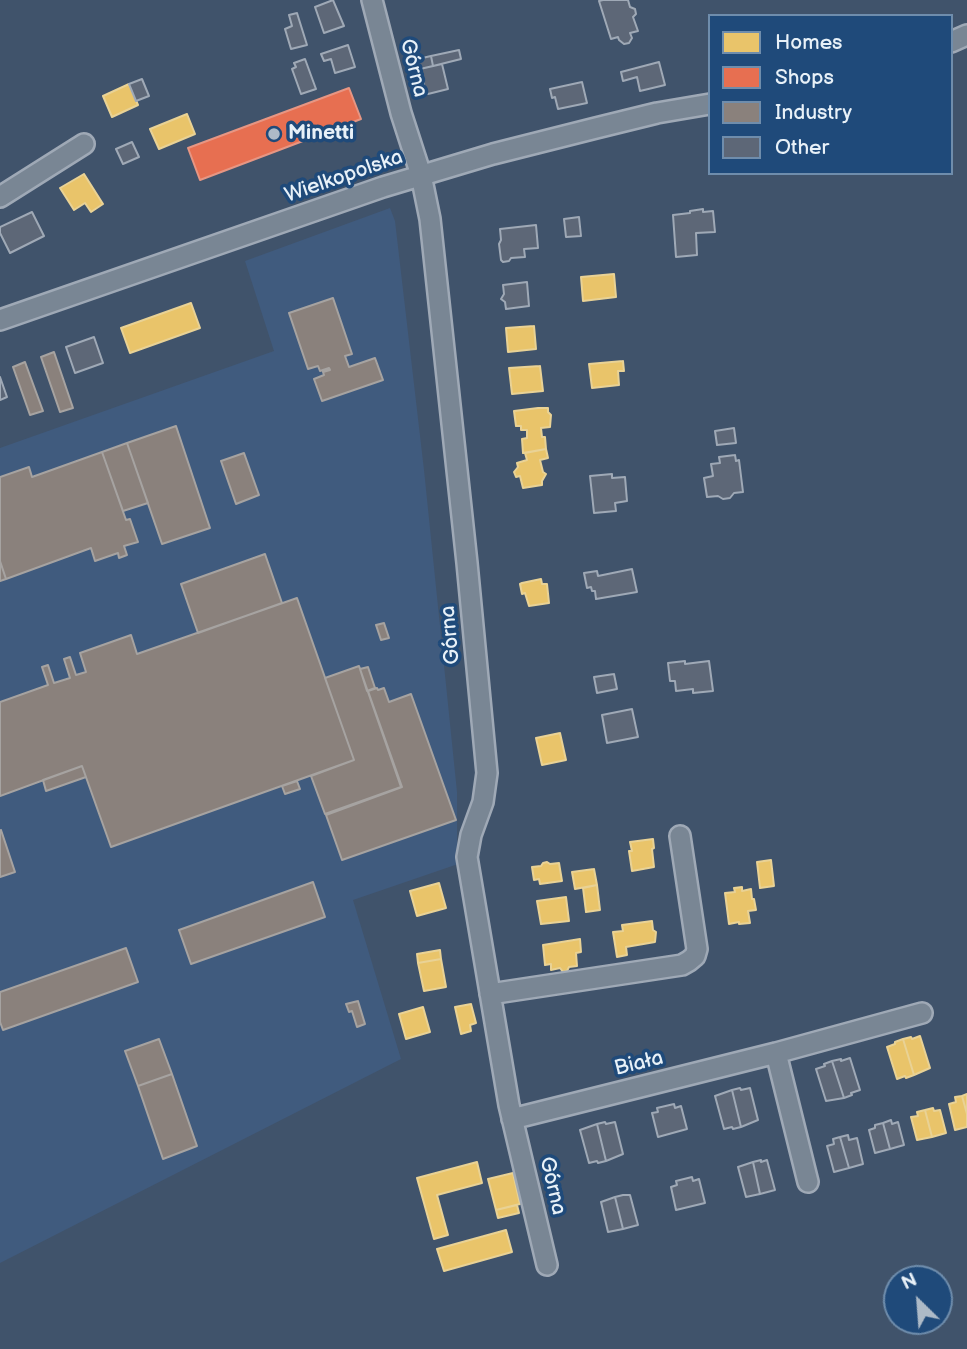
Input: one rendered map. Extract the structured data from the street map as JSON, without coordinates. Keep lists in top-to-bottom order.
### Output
{
  "streets": {
    "street": ["Górna", "Wielkopolska", "Biała"]
  },
  "crossings": [
    ["Górna", "Wielkopolska"],
    ["Górna", "Biała"]
  ],
  "places": ["Minetti"],
  "legend": [
    "Homes",
    "Shops",
    "Industry",
    "Other"
  ],
  "north": "top left"
}
